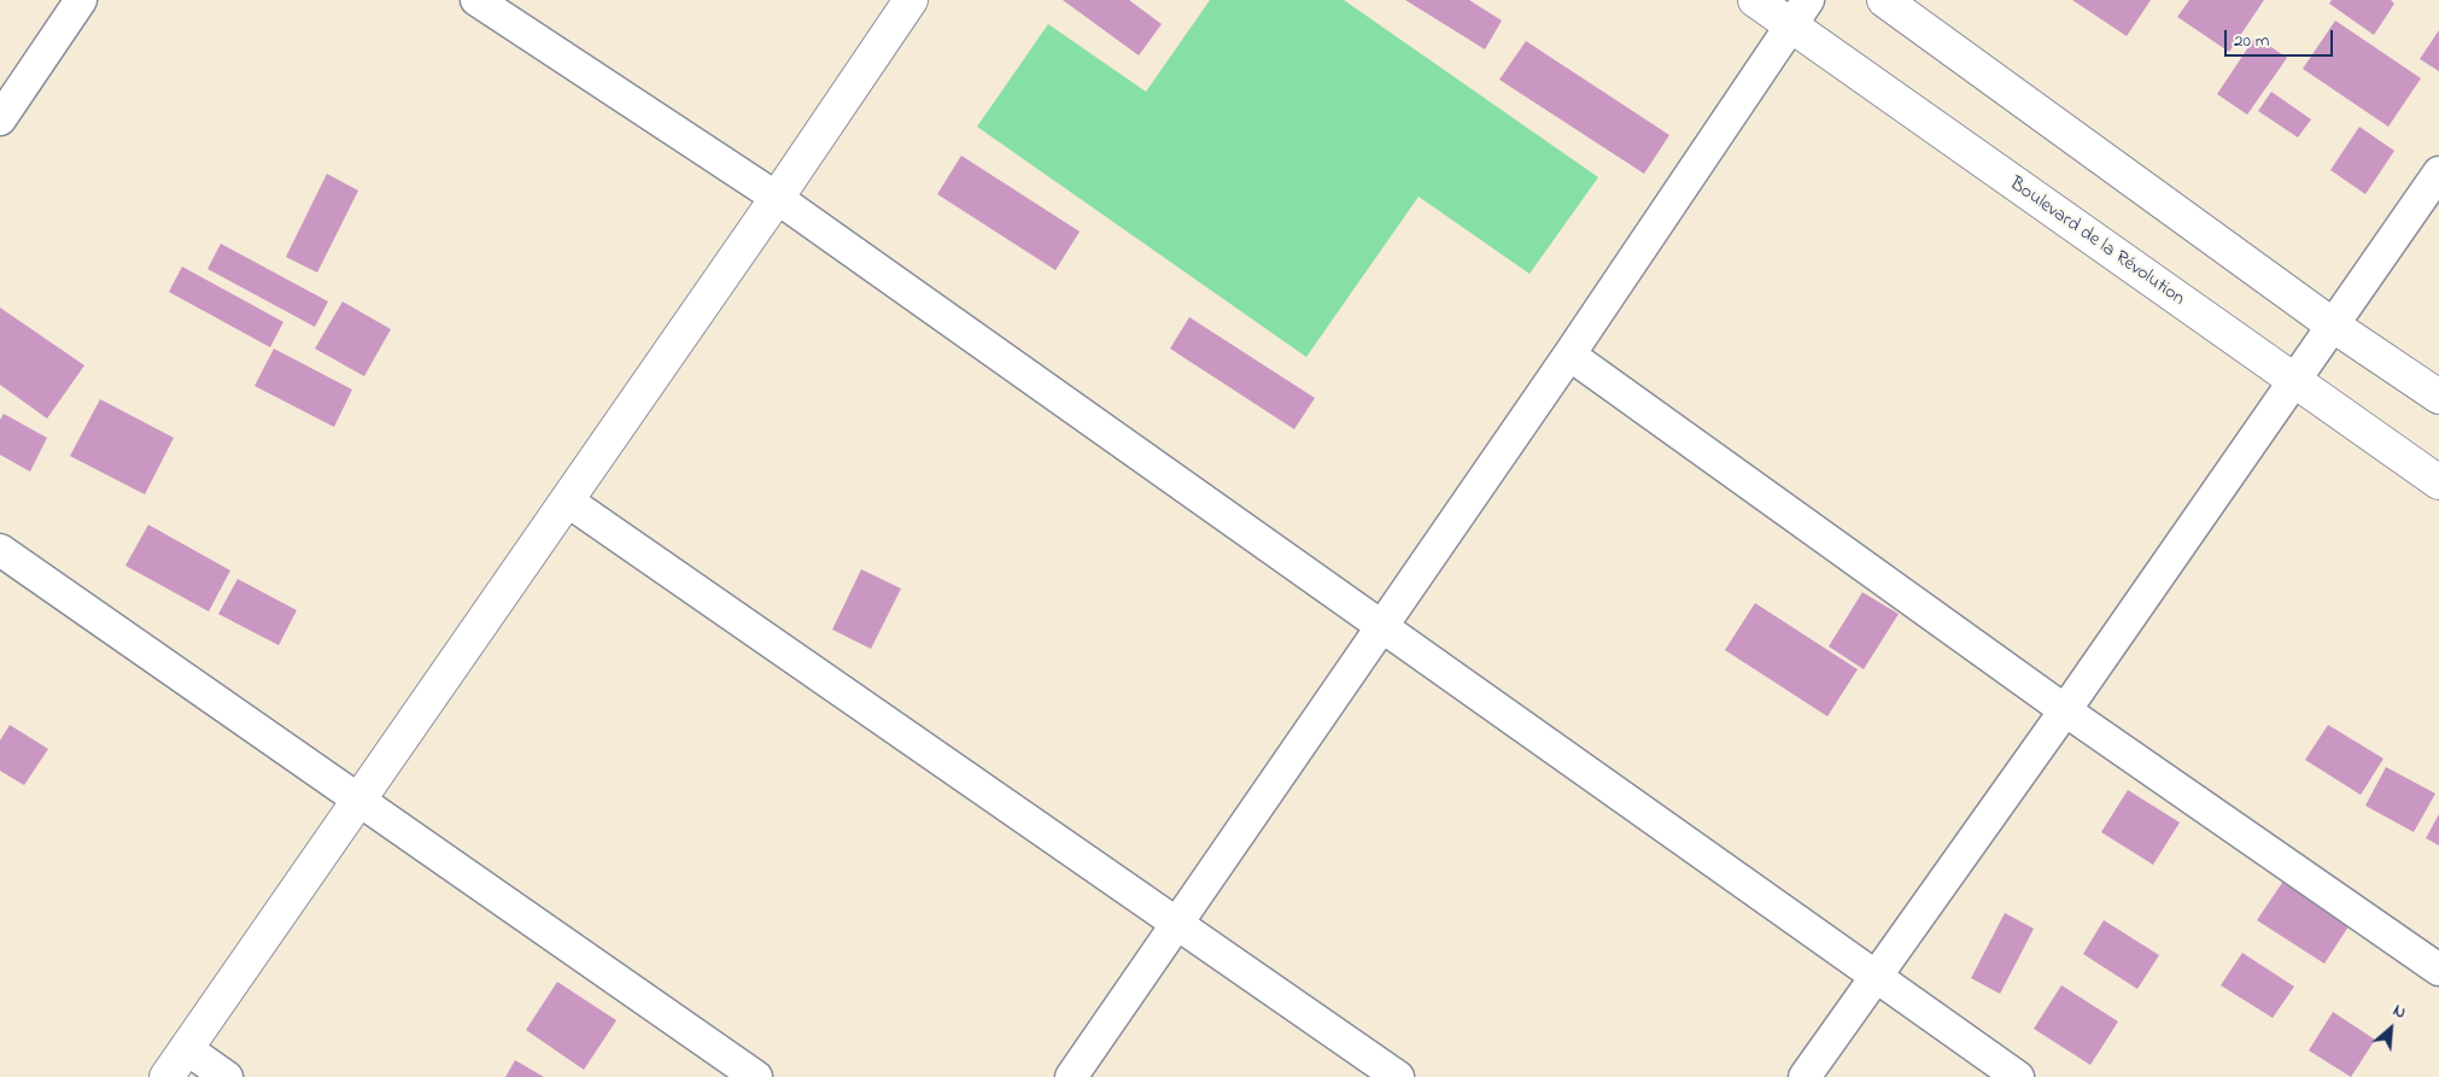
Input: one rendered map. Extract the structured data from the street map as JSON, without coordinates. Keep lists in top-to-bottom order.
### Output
{
  "streets": {
    "main road": ["Boulevard de la Révolution"]
  },
  "scale_bar": "20 m",
  "north": "top right"
}
